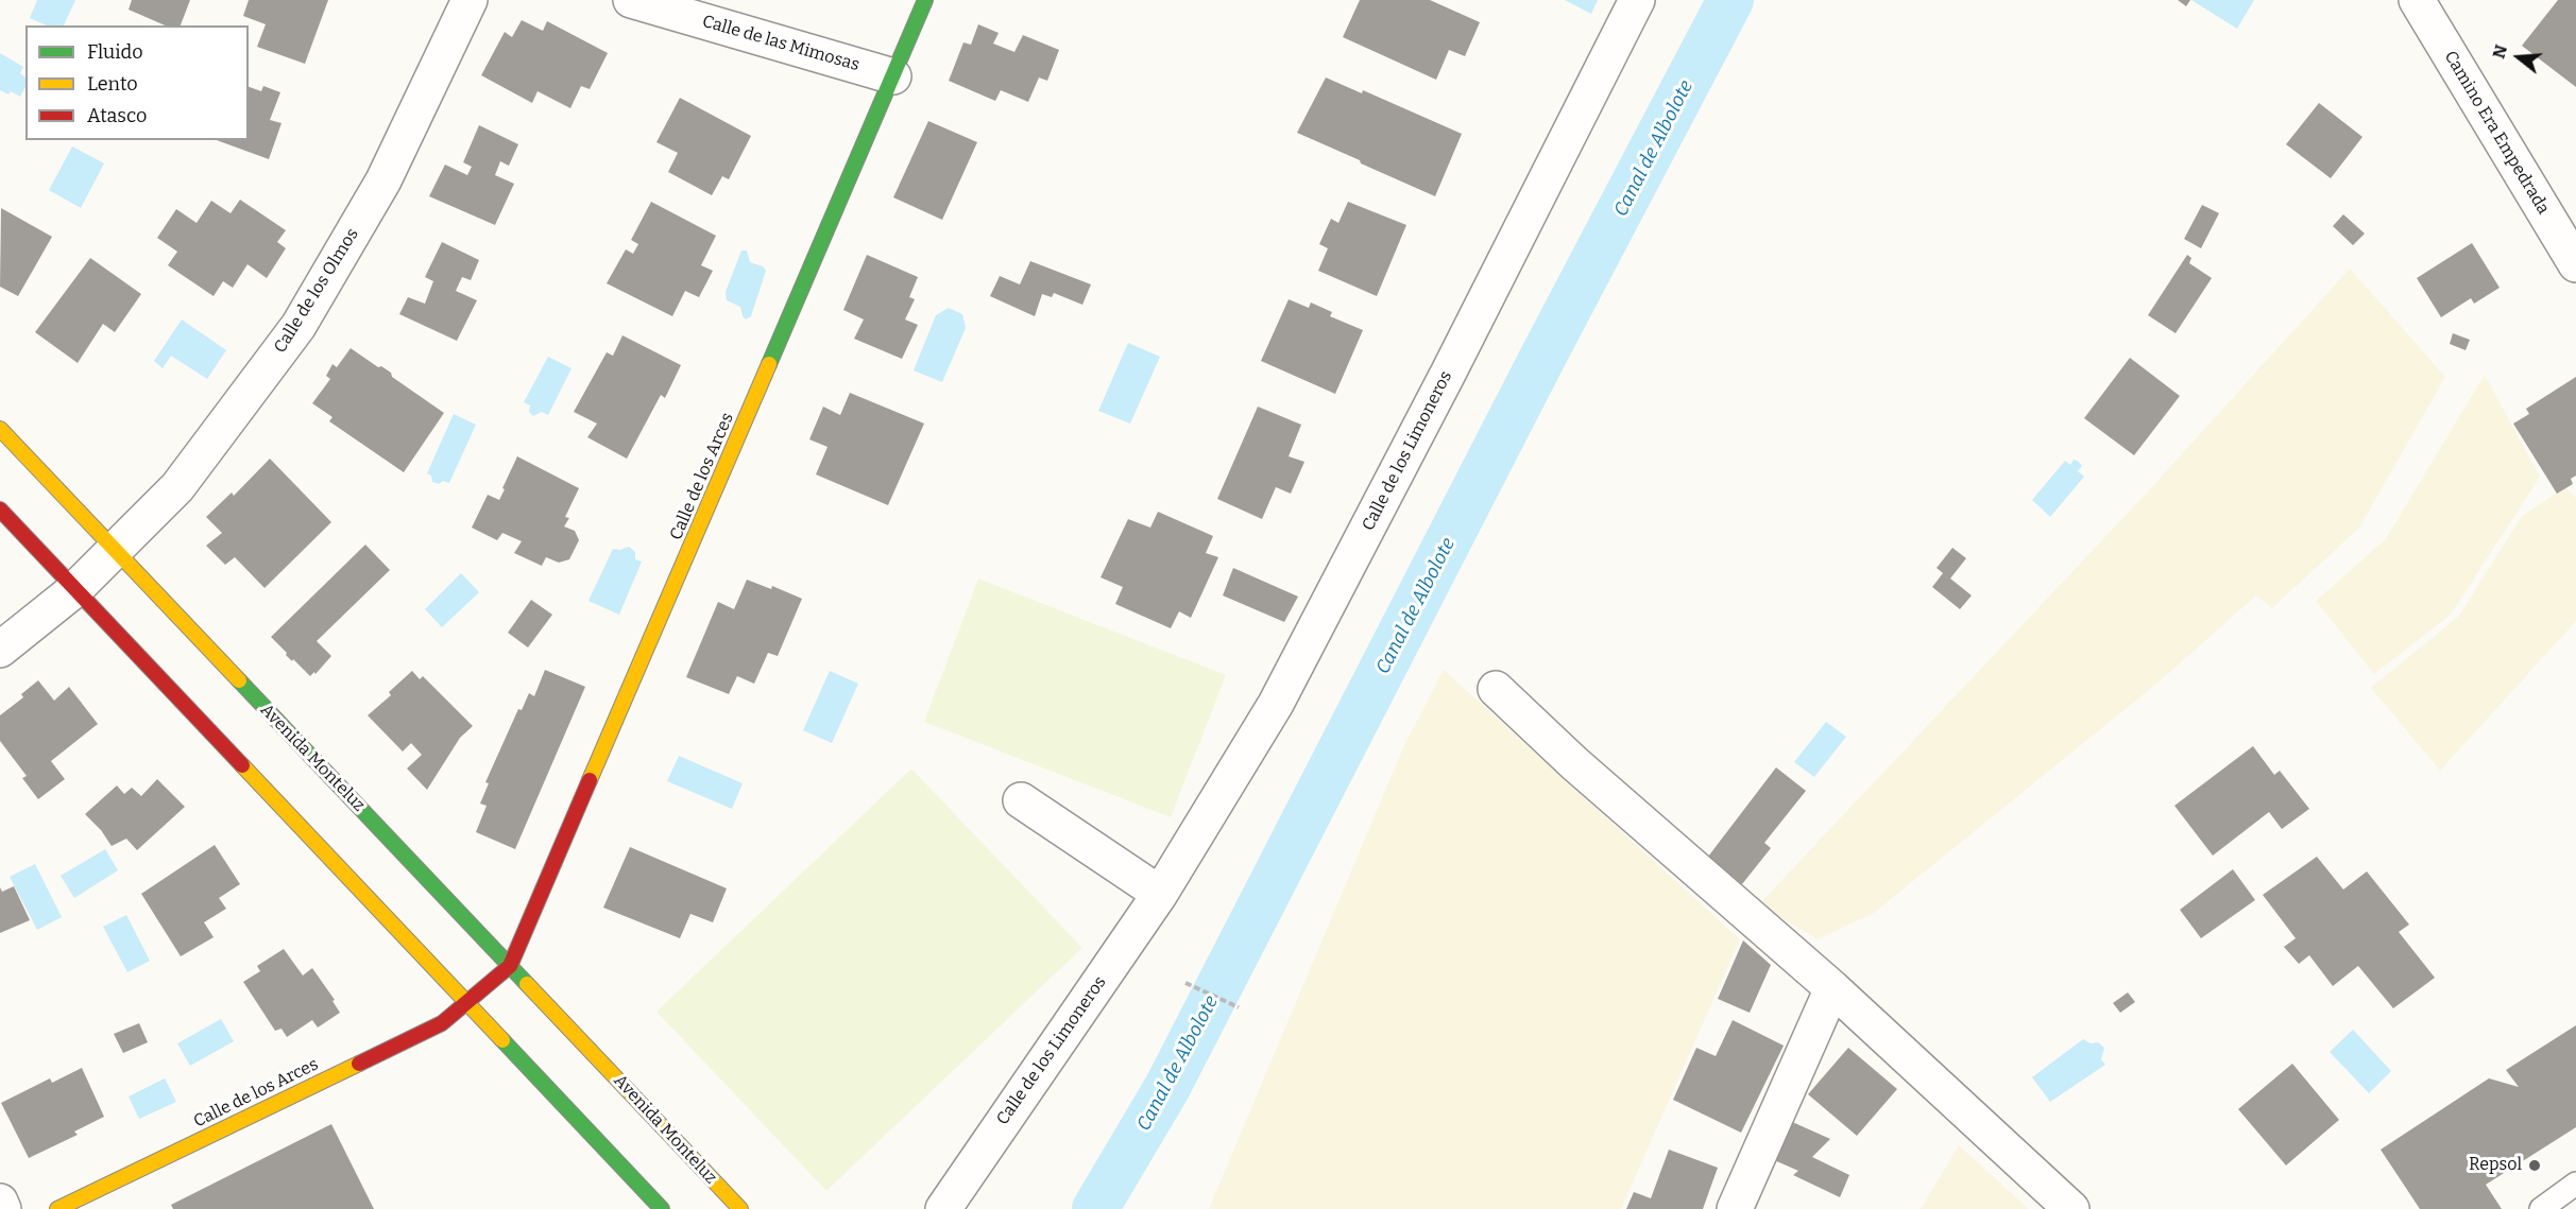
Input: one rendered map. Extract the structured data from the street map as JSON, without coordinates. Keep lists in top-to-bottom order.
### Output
{
  "streets": {
    "street": [
      "Calle de las Mimosas",
      "Camino Era Empedrada",
      "Calle de los Olmos",
      "Calle de los Limoneros",
      "Calle de los Arces",
      "Avenida Monteluz"
    ]
  },
  "crossings": [
    ["Calle de las Mimosas", "Calle de los Arces"],
    ["Calle de los Olmos", "Avenida Monteluz"],
    ["Calle de los Arces", "Avenida Monteluz"]
  ],
  "water": ["Canal de Albolote"],
  "places": ["Repsol"],
  "legend": ["Fluido", "Lento", "Atasco"],
  "north": "left"
}
